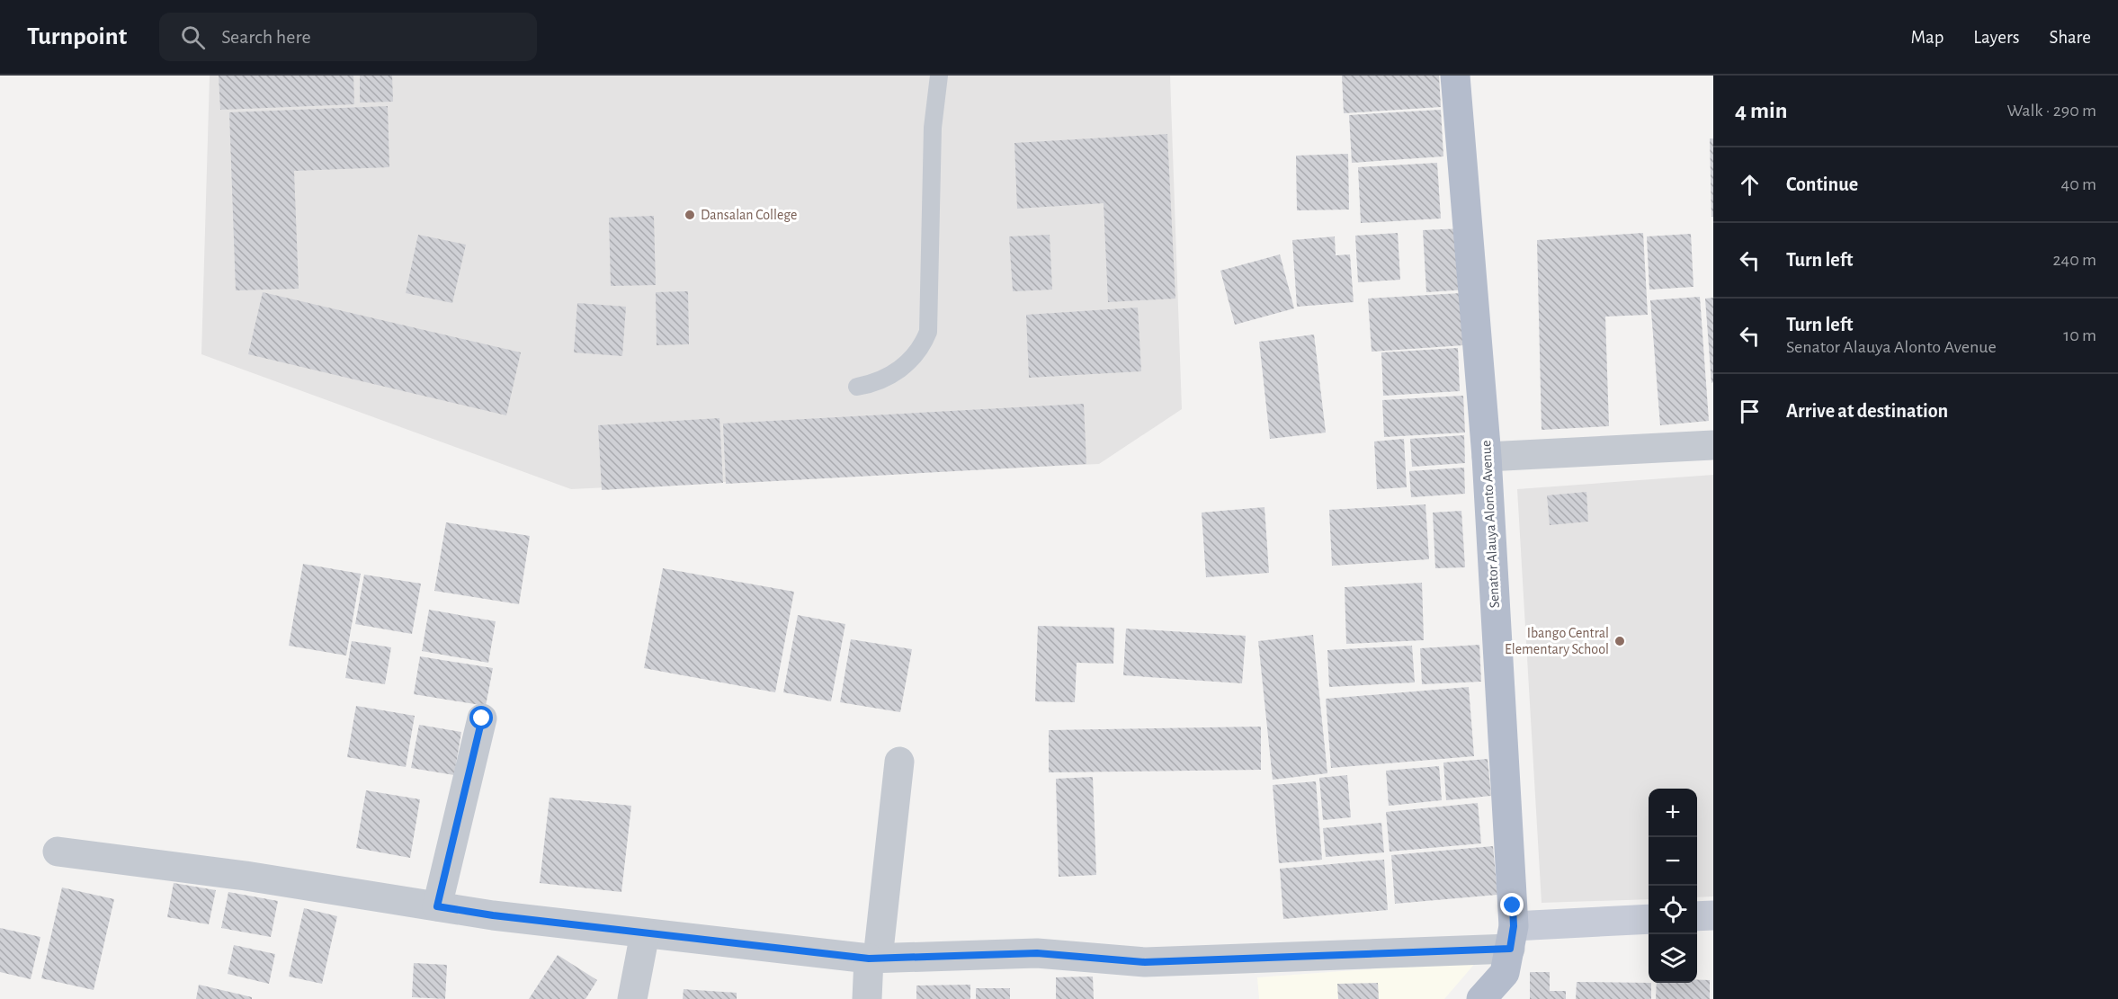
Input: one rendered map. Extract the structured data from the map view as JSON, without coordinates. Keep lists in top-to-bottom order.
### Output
{
  "streets": {
    "main road": ["Senator Alauya Alonto Avenue"]
  },
  "places": ["Dansalan College", "Ibango Central Elementary School"],
  "page": {
    "header": "Turnpoint",
    "search": "Search here",
    "nav": ["Map", "Layers", "Share"],
    "heading": ["4 min", "Walk · 290 m"],
    "list": [
      ["Continue", "40 m"],
      ["Turn left", "240 m"],
      ["Turn left", "Senator Alauya Alonto Avenue", "10 m"],
      "Arrive at destination"
    ],
    "map_buttons": ["+", "−"]
  }
}
